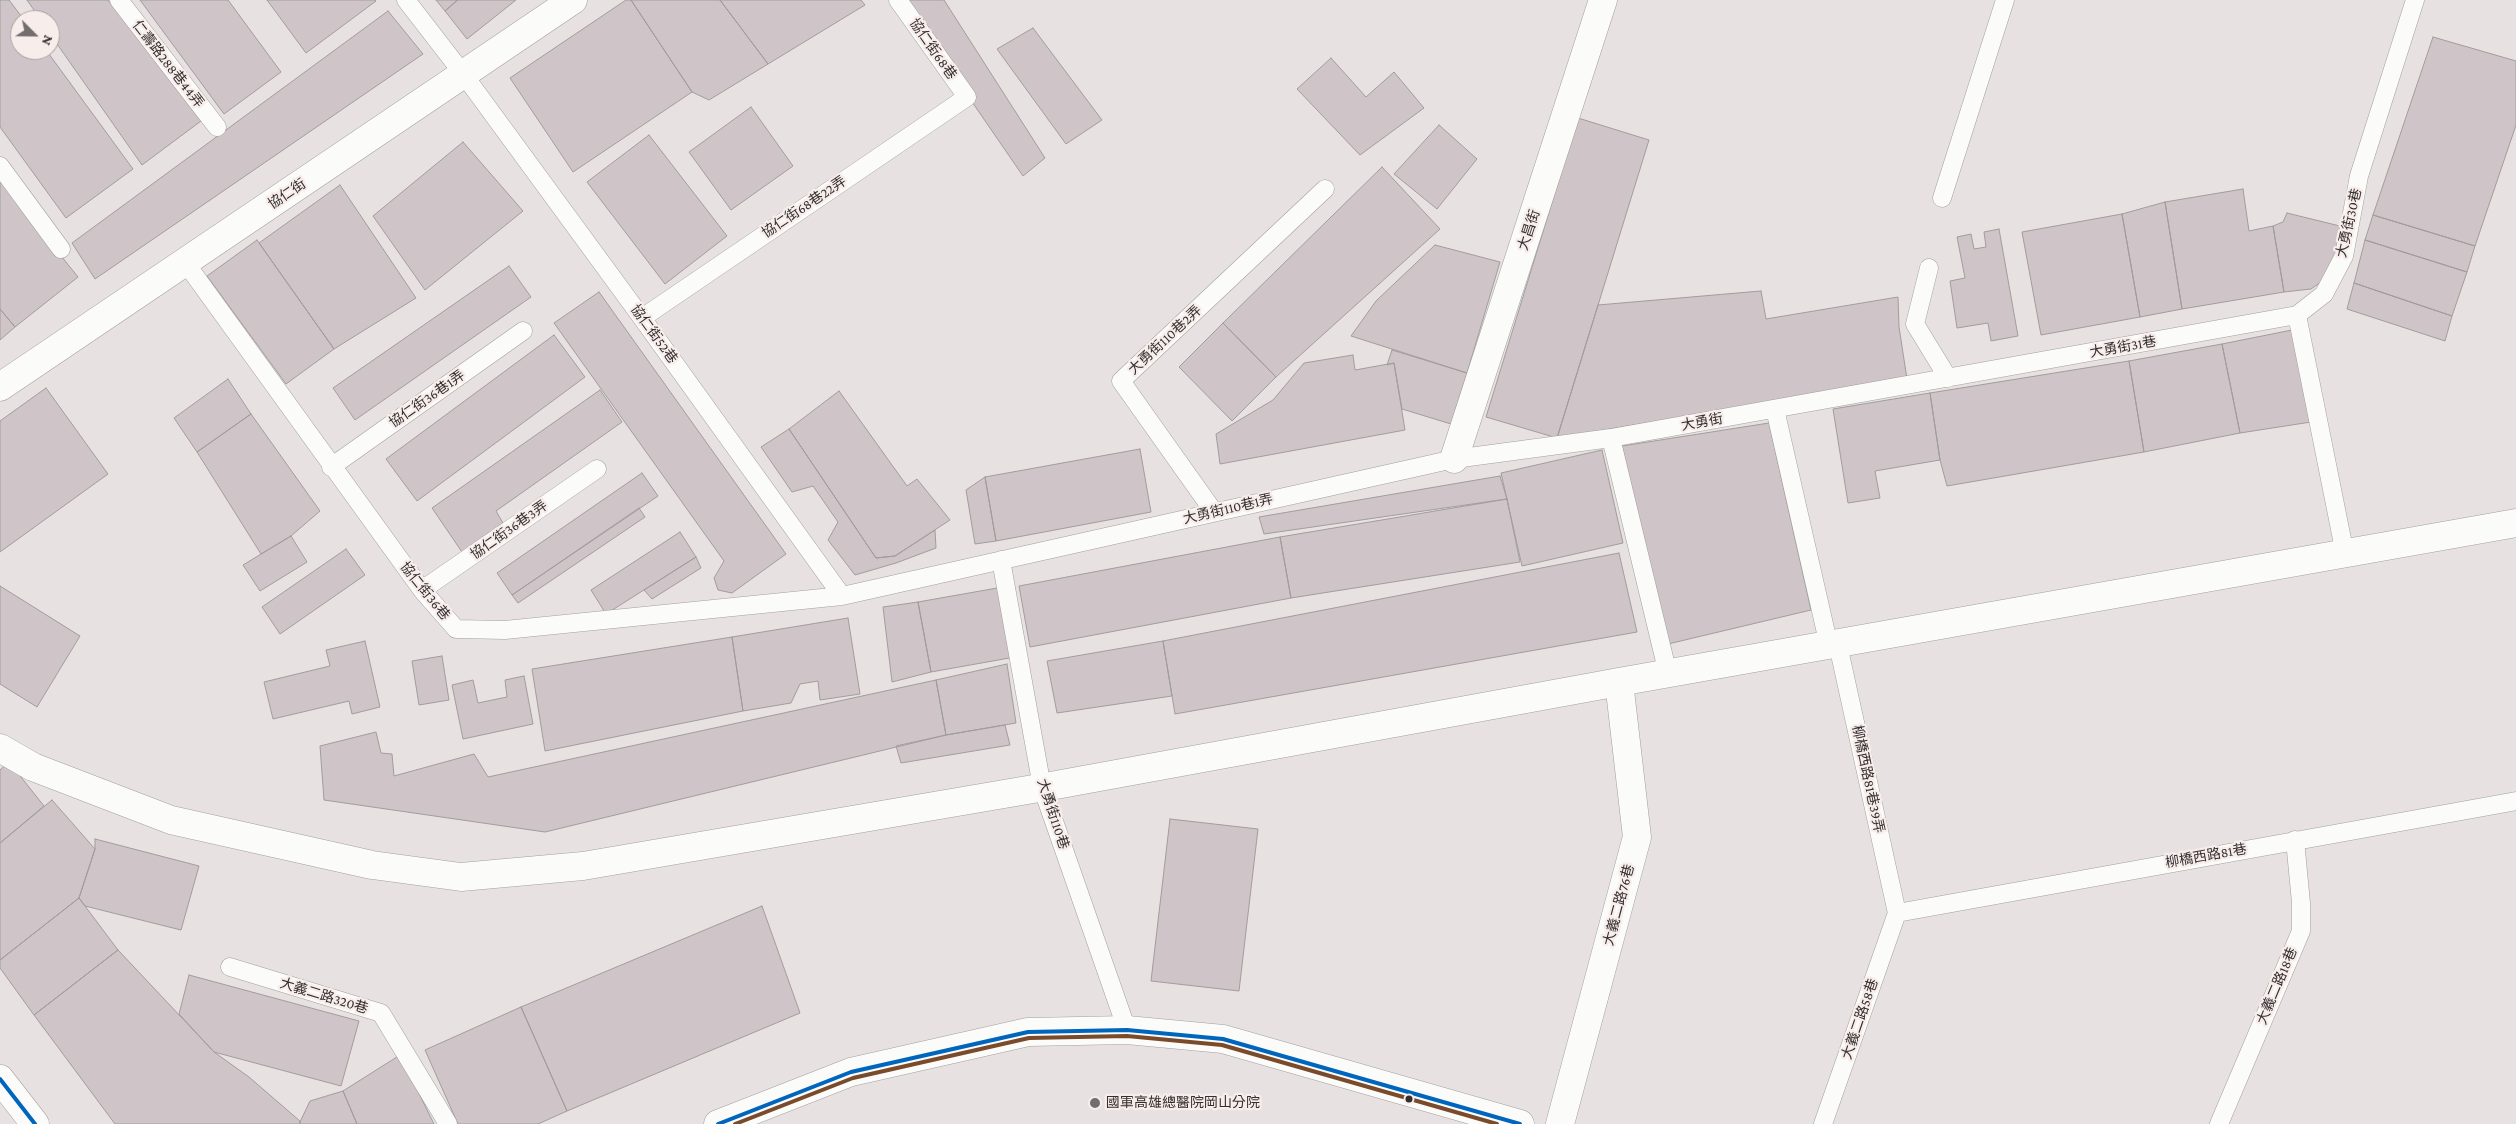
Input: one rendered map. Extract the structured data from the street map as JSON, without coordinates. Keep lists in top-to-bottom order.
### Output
{
  "streets": {
    "street": ["協仁街", "大昌街", "大義二路76巷"],
    "lane": [
      "協仁街68巷",
      "仁壽路288巷44弄",
      "協仁街68巷22弄",
      "大勇街30巷",
      "協仁街52巷",
      "大勇街110巷2弄",
      "大勇街31巷",
      "協仁街36巷1弄",
      "大勇街",
      "大勇街110巷1弄",
      "協仁街36巷3弄",
      "協仁街36巷",
      "柳橋西路81巷39弄",
      "大勇街110巷",
      "柳橋西路81巷",
      "大義二路18巷",
      "大義二路320巷",
      "大義二路58巷"
    ]
  },
  "crossings": [
    ["協仁街68巷", "協仁街68巷22弄"],
    ["協仁街", "協仁街52巷"],
    ["協仁街", "協仁街36巷"],
    ["協仁街68巷22弄", "協仁街52巷"],
    ["大勇街30巷", "大勇街31巷"],
    ["大昌街", "大勇街"],
    ["大昌街", "大勇街110巷1弄"],
    ["協仁街52巷", "大勇街110巷1弄"],
    ["協仁街52巷", "協仁街36巷"],
    ["大勇街110巷2弄", "大勇街110巷1弄"],
    ["大勇街31巷", "大勇街"],
    ["協仁街36巷1弄", "協仁街36巷"],
    ["大勇街", "大勇街110巷1弄"],
    ["大勇街", "柳橋西路81巷39弄"],
    ["大勇街110巷1弄", "協仁街36巷"],
    ["大勇街110巷1弄", "大勇街110巷"],
    ["協仁街36巷3弄", "協仁街36巷"],
    ["柳橋西路81巷39弄", "柳橋西路81巷"],
    ["柳橋西路81巷39弄", "大義二路58巷"],
    ["柳橋西路81巷", "大義二路18巷"],
    ["柳橋西路81巷", "大義二路58巷"]
  ],
  "places": ["國軍高雄總醫院岡山分院"],
  "north": "bottom right"
}
